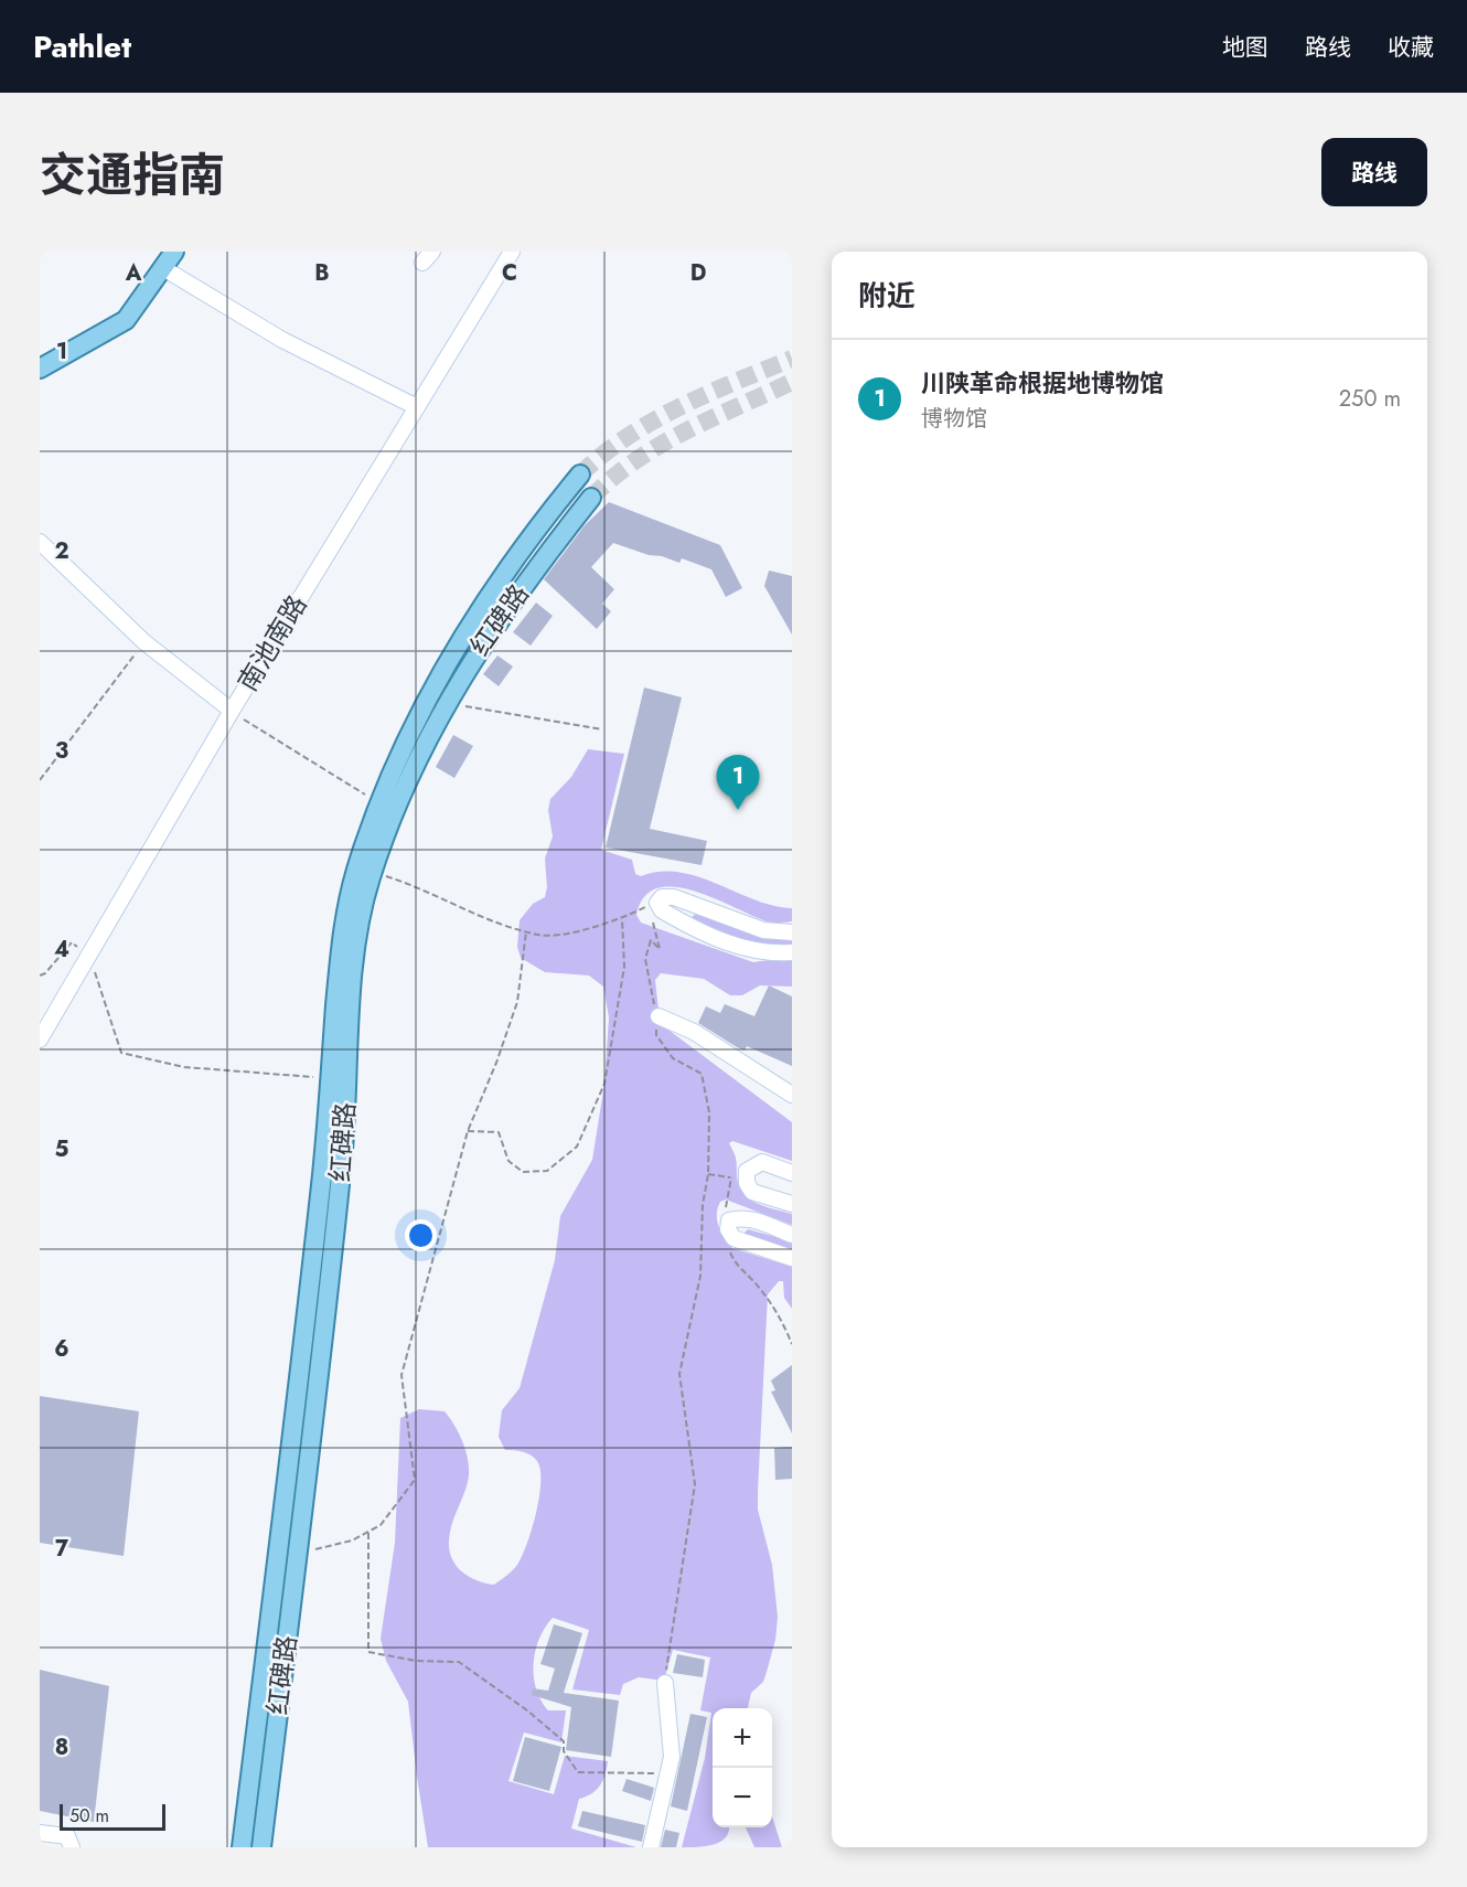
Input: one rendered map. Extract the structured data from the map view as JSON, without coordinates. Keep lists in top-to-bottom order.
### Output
{
  "streets": {
    "main road": ["红碑路"],
    "street": ["南池南路"]
  },
  "scale_bar": "50 m",
  "page": {
    "header": "Pathlet",
    "nav": ["地图", "路线", "收藏"],
    "title": "交通指南",
    "buttons": "路线",
    "heading": "附近",
    "list": [
      {
        "mark": "1",
        "name": "川陕革命根据地博物馆",
        "note": "博物馆",
        "value": "250 m"
      }
    ],
    "pins": "1",
    "map_buttons": ["+", "−"],
    "scale": "50 m"
  },
  "grid": {
    "columns": [
      "A",
      "B",
      "C",
      "D"
    ],
    "rows": [
      "1",
      "2",
      "3",
      "4",
      "5",
      "6",
      "7",
      "8"
    ]
  }
}
